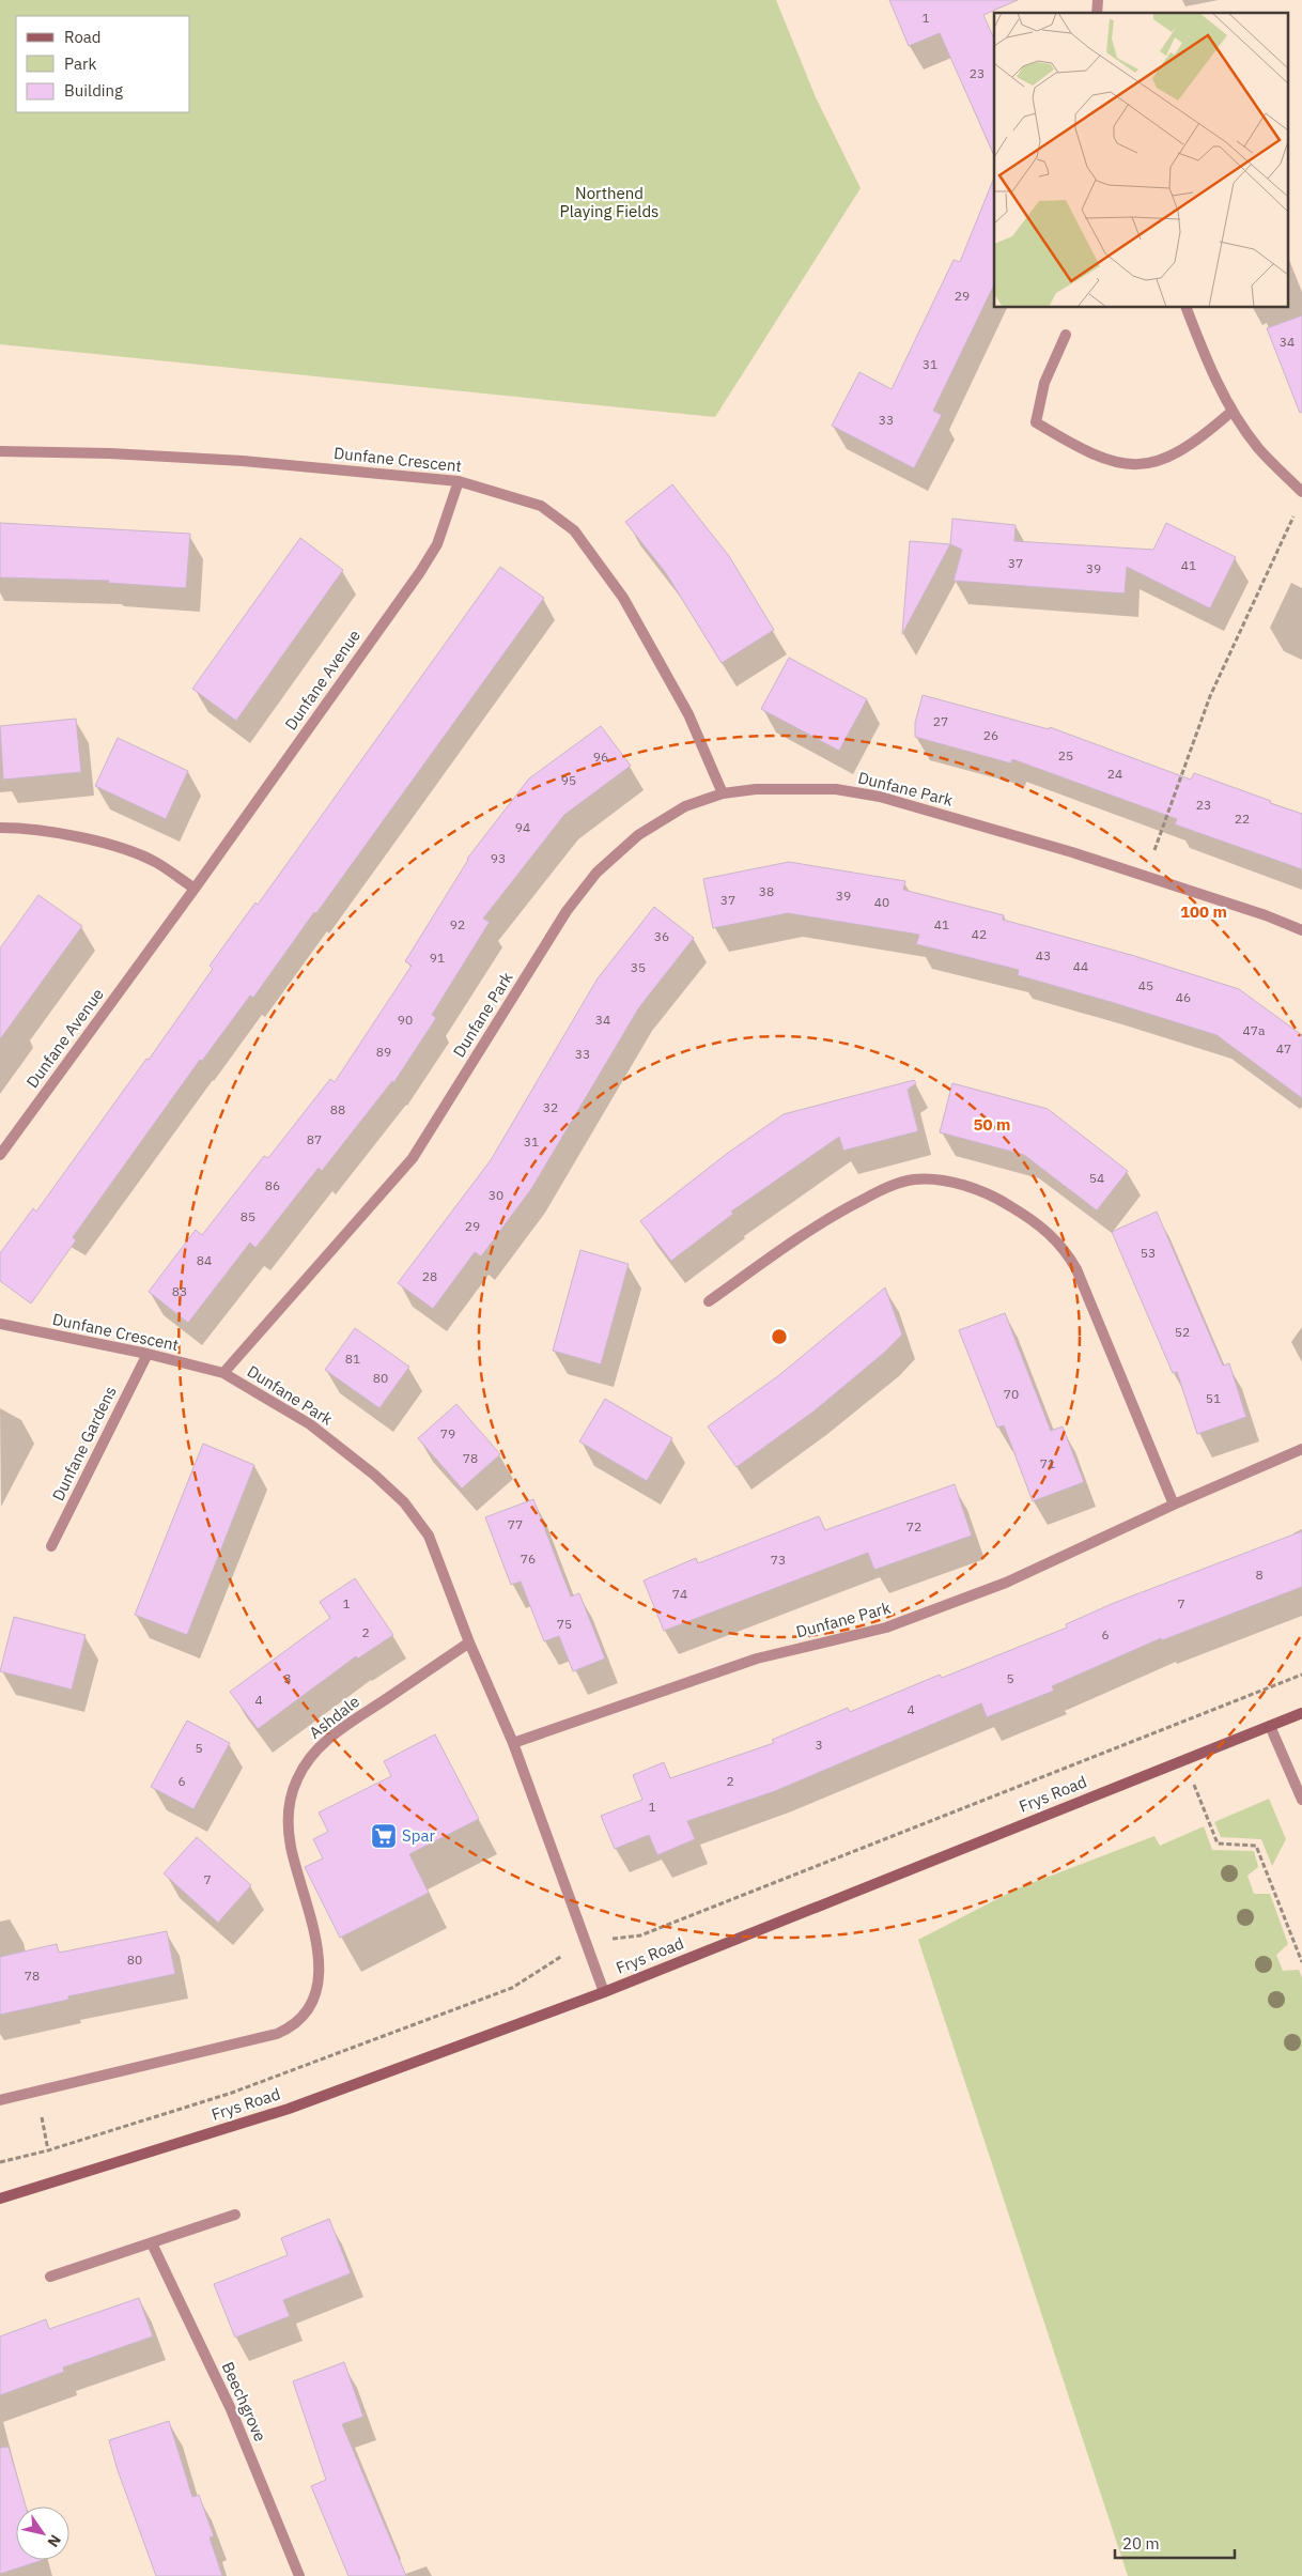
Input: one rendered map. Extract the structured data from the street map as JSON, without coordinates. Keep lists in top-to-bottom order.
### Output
{
  "streets": {
    "street": [
      "Dunfane Crescent",
      "Dunfane Avenue",
      "Dunfane Park",
      "Dunfane Gardens",
      "Ashdale",
      "Frys Road",
      "Beechgrove"
    ]
  },
  "crossings": [
    ["Dunfane Crescent", "Dunfane Avenue"],
    ["Dunfane Crescent", "Dunfane Park"],
    ["Dunfane Crescent", "Dunfane Gardens"],
    ["Dunfane Park", "Ashdale"],
    ["Dunfane Park", "Frys Road"]
  ],
  "parks": ["Northend Playing Fields"],
  "places": {
    "supermarket": ["Spar"]
  },
  "house_numbers": [
    "1",
    "23",
    "29",
    "34",
    "31",
    "33",
    "37",
    "41",
    "39",
    "27",
    "26",
    "25",
    "96",
    "24",
    "95",
    "23",
    "22",
    "94",
    "93",
    "38",
    "39",
    "37",
    "40",
    "92",
    "41",
    "42",
    "36",
    "43",
    "91",
    "44",
    "35",
    "45",
    "46",
    "90",
    "34",
    "47a",
    "47",
    "89",
    "33",
    "32",
    "88",
    "87",
    "31",
    "54",
    "86",
    "30",
    "85",
    "29",
    "53",
    "84",
    "28",
    "83",
    "52",
    "81",
    "80",
    "70",
    "51",
    "79",
    "78",
    "71",
    "77",
    "72",
    "76",
    "73",
    "8",
    "74",
    "1",
    "7",
    "75",
    "2",
    "6",
    "3",
    "5",
    "4",
    "4",
    "3",
    "5",
    "6",
    "2",
    "1",
    "7",
    "80",
    "78"
  ],
  "legend": ["Road", "Park", "Building"],
  "scale_bar": "20 m",
  "north": "bottom right",
  "rings": ["100 m", "50 m"]
}
